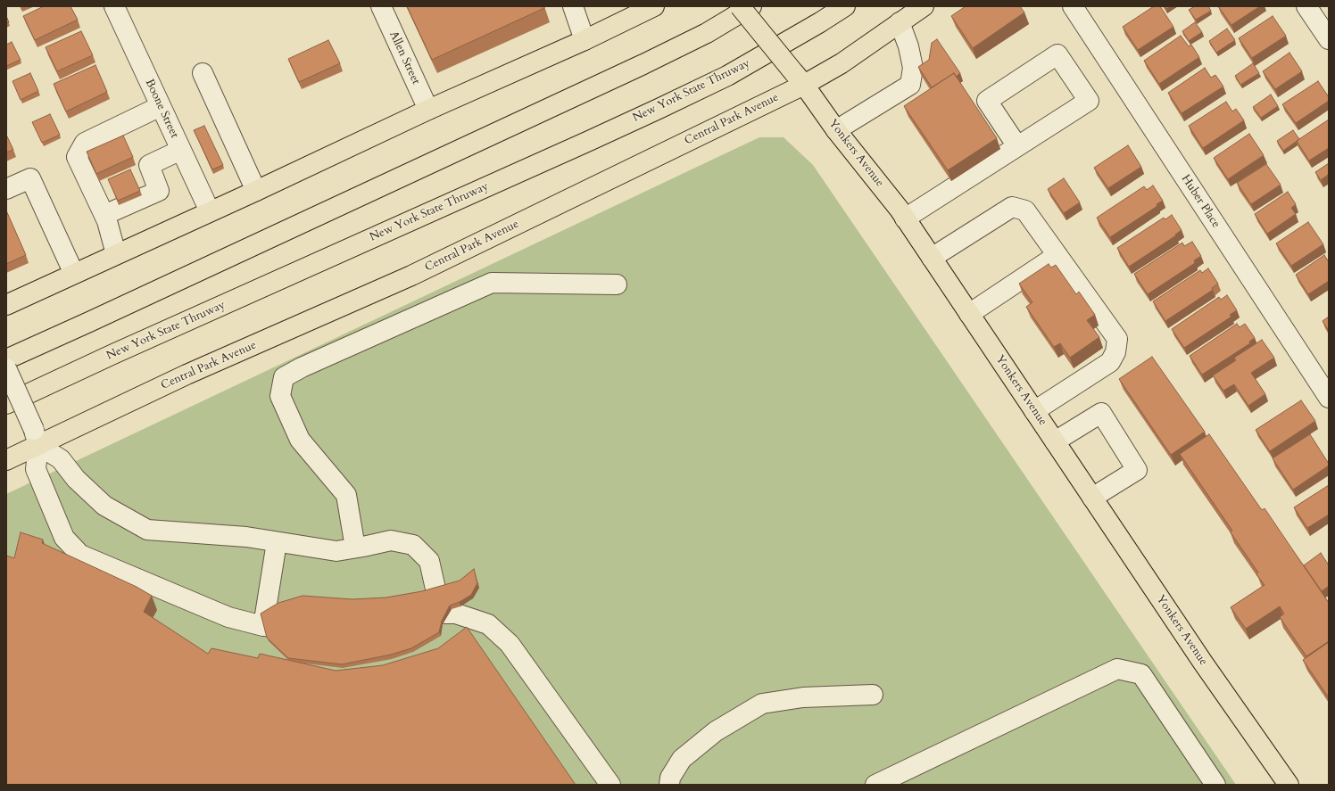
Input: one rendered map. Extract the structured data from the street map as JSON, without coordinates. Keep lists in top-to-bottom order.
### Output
{
  "streets": {
    "main road": ["New York State Thruway", "Central Park Avenue", "Yonkers Avenue"],
    "street": ["Allen Street", "Boone Street", "Huber Place"]
  },
  "crossings": [
    ["Central Park Avenue", "Yonkers Avenue"]
  ]
}
